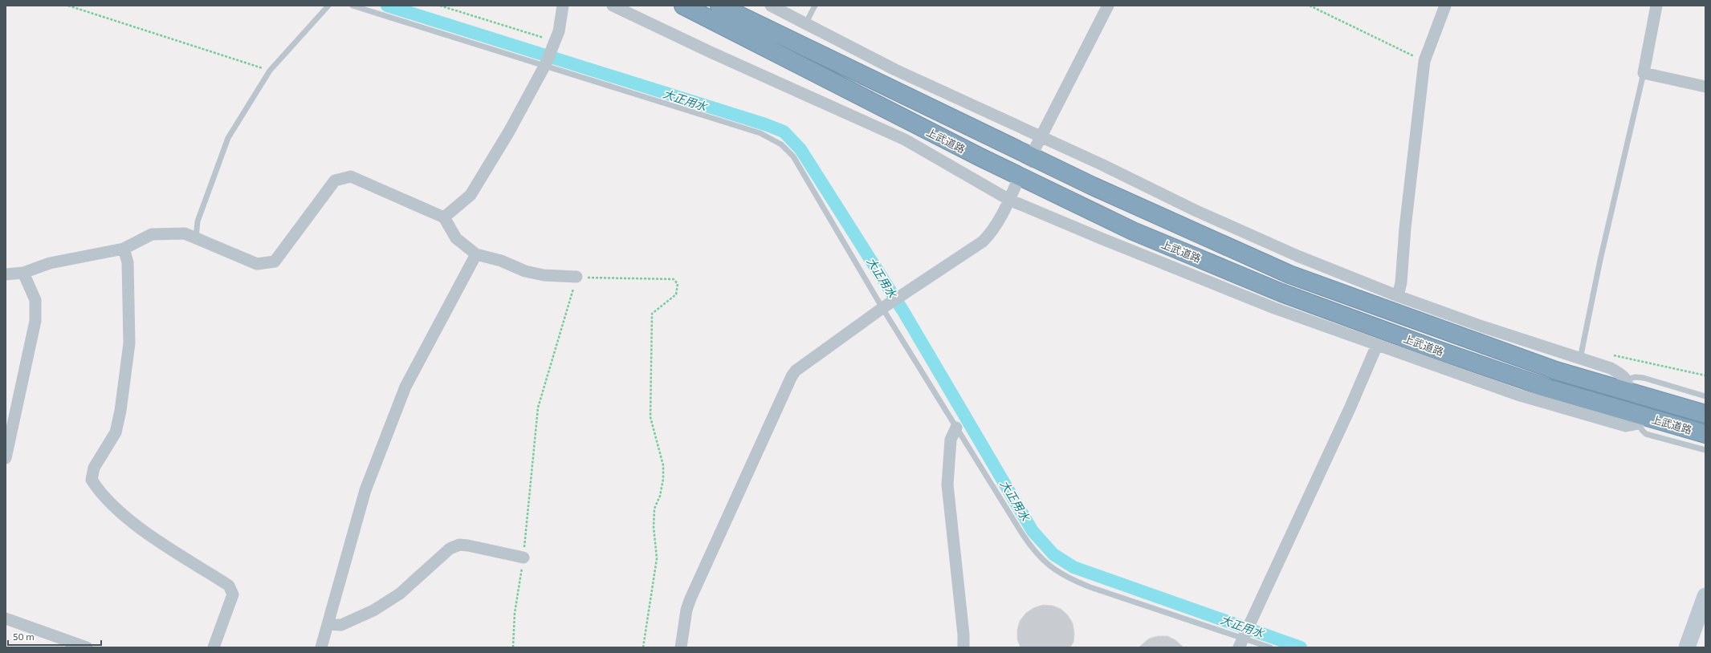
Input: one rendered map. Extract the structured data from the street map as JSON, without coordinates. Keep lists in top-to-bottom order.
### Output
{
  "streets": {
    "highway": ["上武道路"]
  },
  "water": ["大正用水"],
  "scale_bar": "50 m"
}
